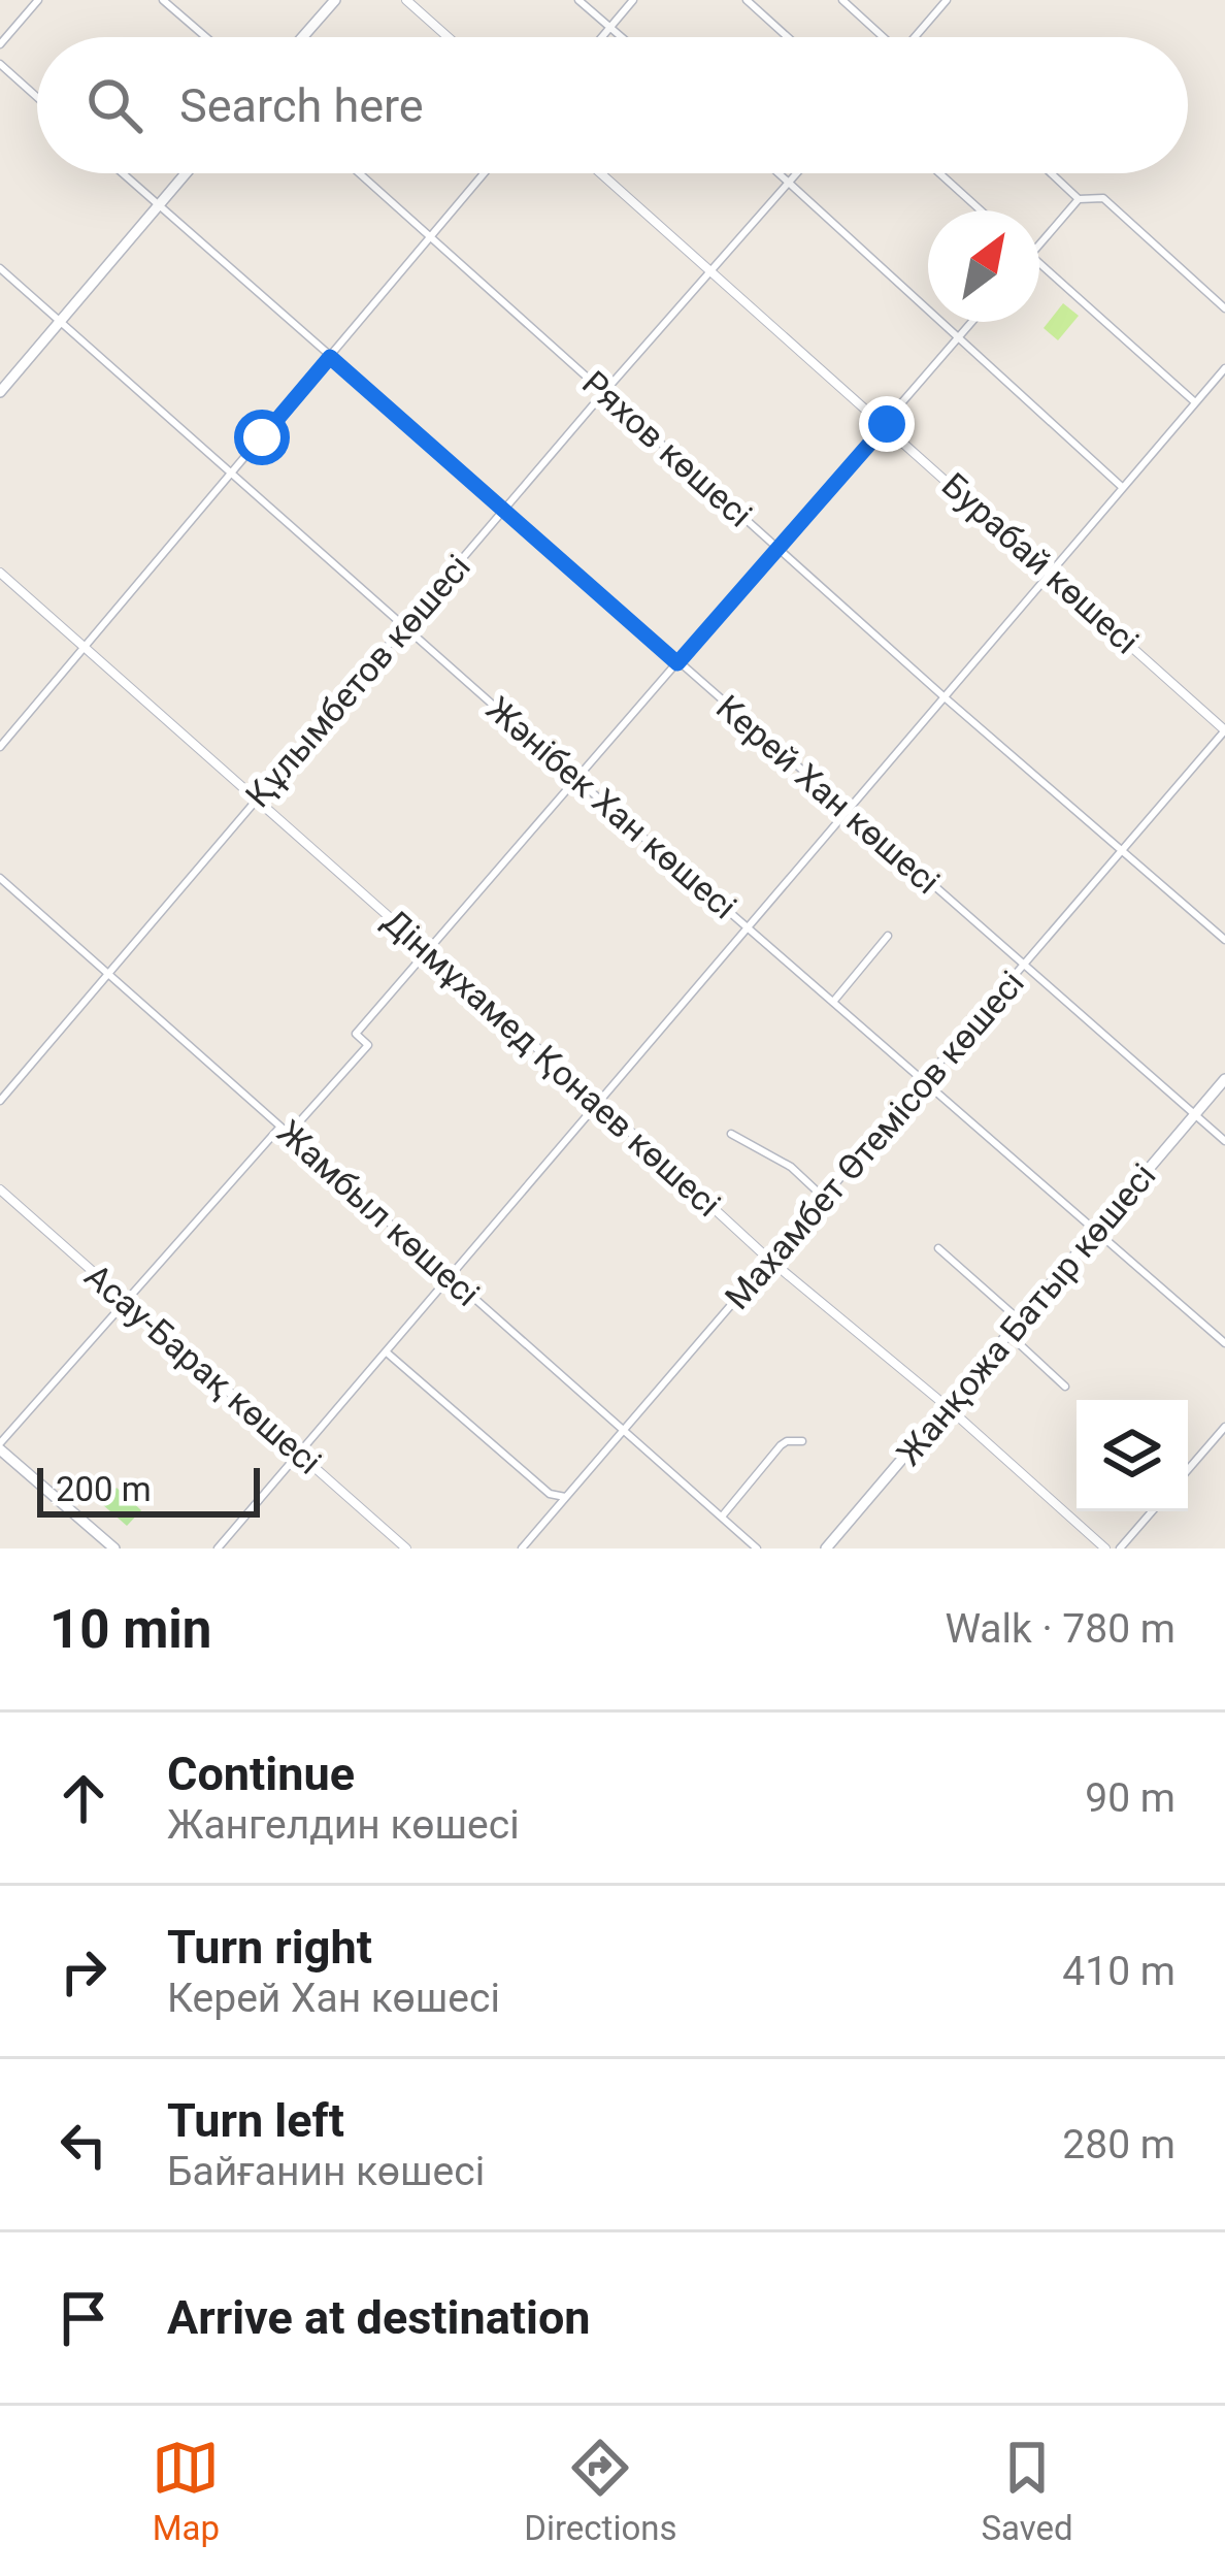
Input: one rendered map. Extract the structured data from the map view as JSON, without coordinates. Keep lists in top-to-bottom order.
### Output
{
  "streets": {
    "main road": ["Жанқожа Батыр көшесі"],
    "street": [
      "Ряхов көшесі",
      "Бурабай көшесі",
      "Құлымбетов көшесі",
      "Керей Хан көшесі",
      "Жәнібек Хан көшесі",
      "Дінмұхамед Қонаев көшесі",
      "Махамбет Өтемісов көшесі",
      "Жамбыл көшесі",
      "Асау-Барақ көшесі"
    ]
  },
  "crossings": [
    ["Ряхов көшесі", "Құлымбетов көшесі"],
    ["Ряхов көшесі", "Махамбет Өтемісов көшесі"],
    ["Бурабай көшесі", "Құлымбетов көшесі"],
    ["Бурабай көшесі", "Махамбет Өтемісов көшесі"],
    ["Құлымбетов көшесі", "Керей Хан көшесі"],
    ["Құлымбетов көшесі", "Жәнібек Хан көшесі"],
    ["Құлымбетов көшесі", "Дінмұхамед Қонаев көшесі"],
    ["Құлымбетов көшесі", "Жамбыл көшесі"],
    ["Керей Хан көшесі", "Махамбет Өтемісов көшесі"],
    ["Керей Хан көшесі", "Жанқожа Батыр көшесі"],
    ["Жәнібек Хан көшесі", "Махамбет Өтемісов көшесі"],
    ["Жәнібек Хан көшесі", "Жанқожа Батыр көшесі"],
    ["Дінмұхамед Қонаев көшесі", "Махамбет Өтемісов көшесі"],
    ["Дінмұхамед Қонаев көшесі", "Жанқожа Батыр көшесі"],
    ["Махамбет Өтемісов көшесі", "Жамбыл көшесі"]
  ],
  "scale_bar": "200 m",
  "north": "top right",
  "page": {
    "search": "Search here",
    "scale": "200 m",
    "heading": ["10 min", "Walk · 780 m"],
    "list": [
      ["Continue", "Жангелдин көшесі", "90 m"],
      ["Turn right", "Керей Хан көшесі", "410 m"],
      ["Turn left", "Байғанин көшесі", "280 m"],
      "Arrive at destination"
    ],
    "nav": ["Map", "Directions", "Saved"]
  }
}
